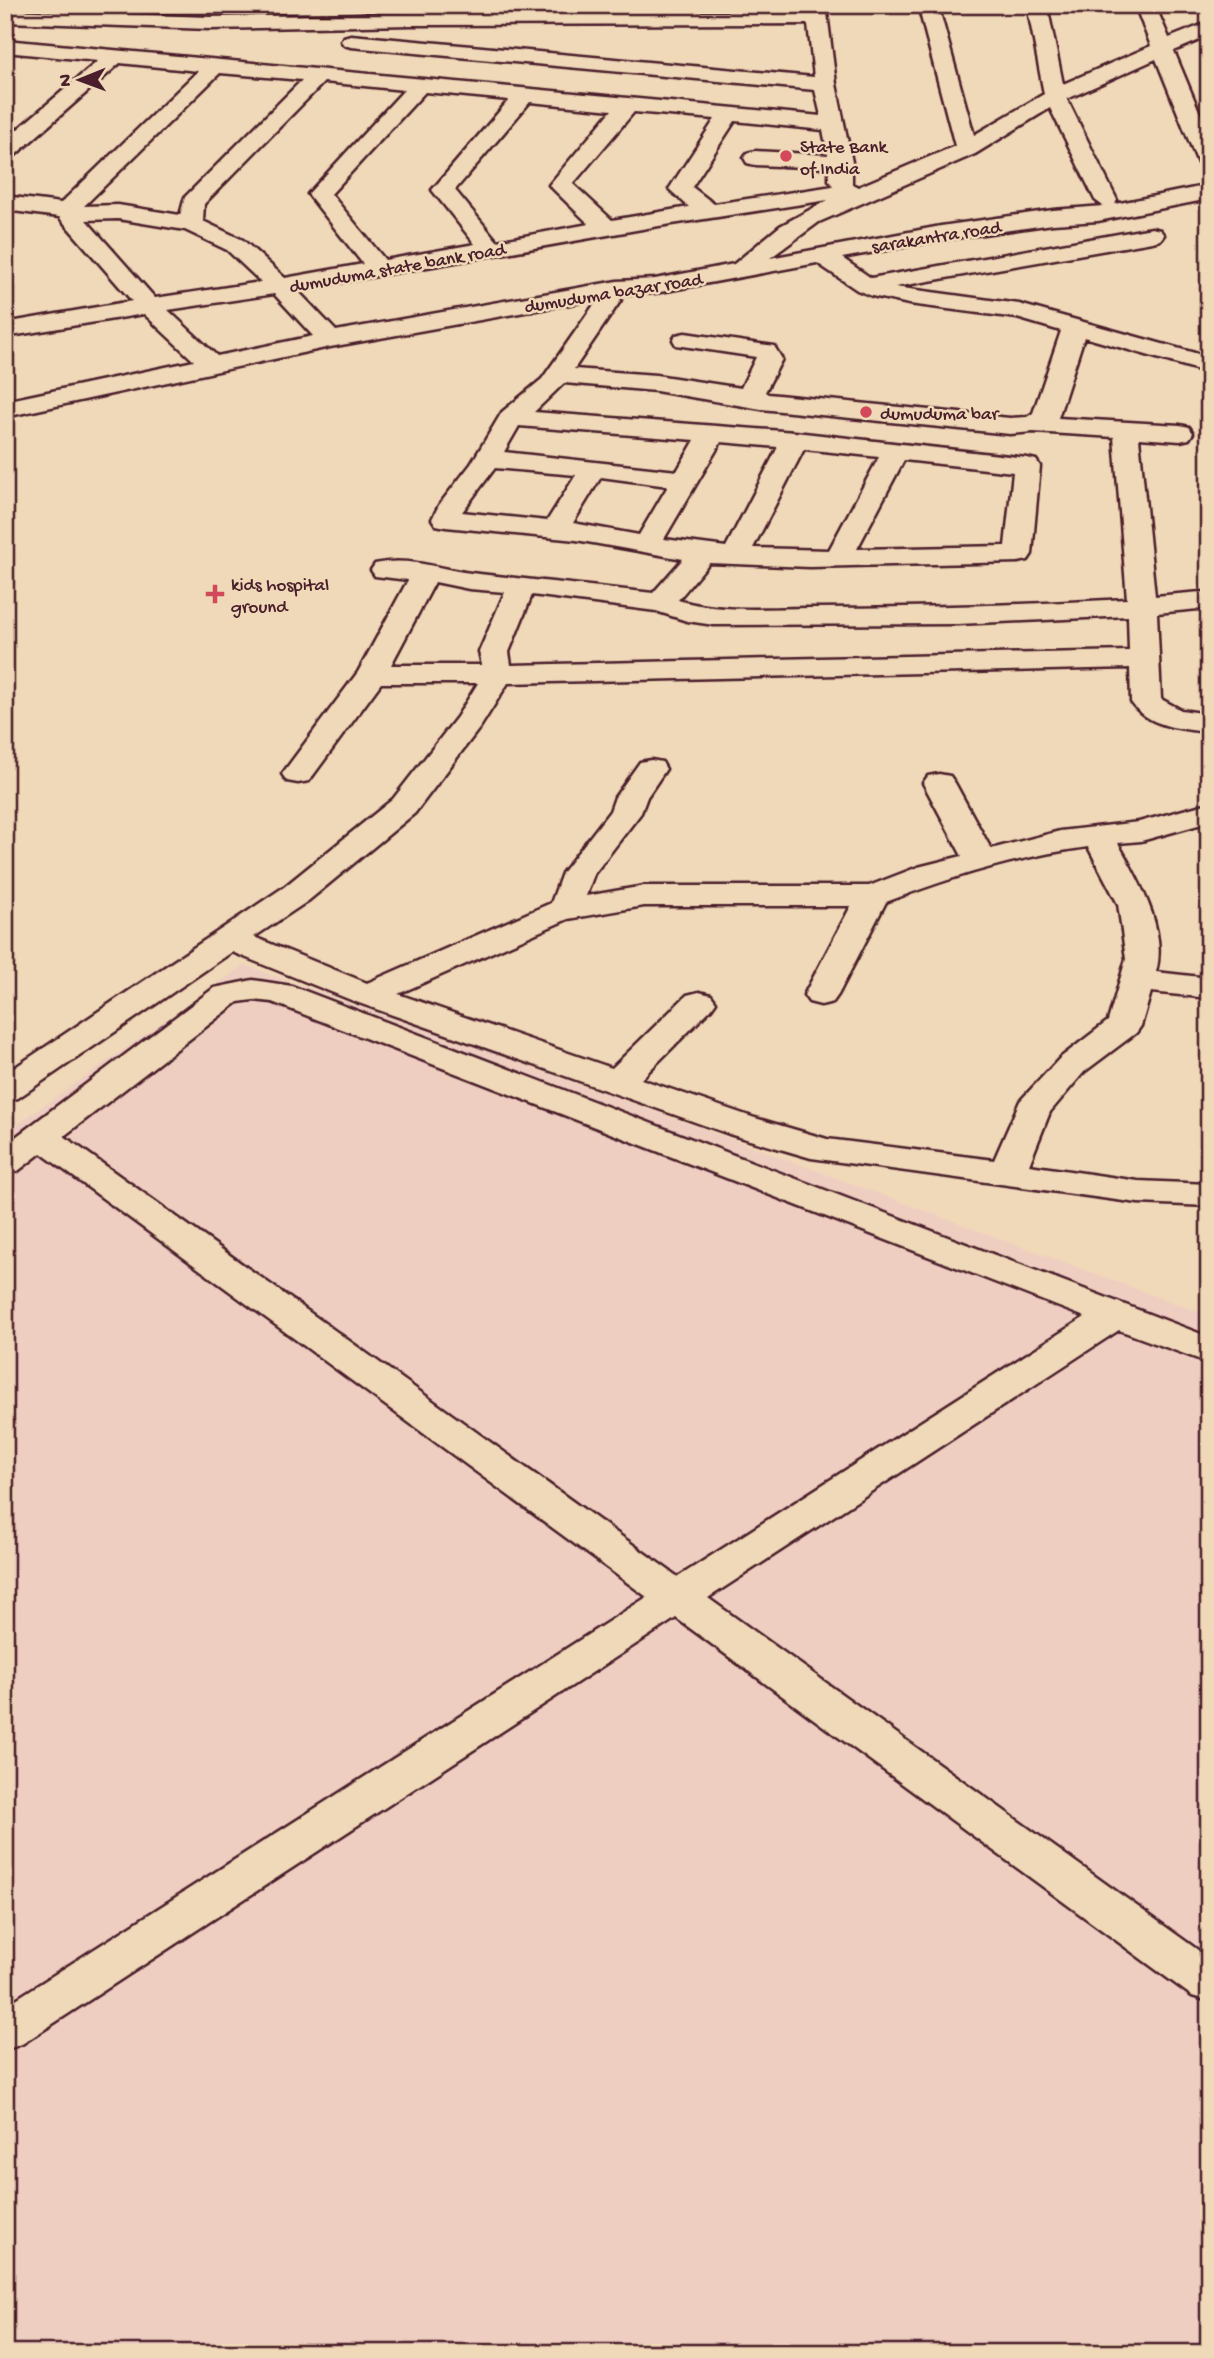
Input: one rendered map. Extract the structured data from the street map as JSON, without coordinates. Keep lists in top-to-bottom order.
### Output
{
  "streets": {
    "street": ["sarakantra road", "dumuduma state bank road", "dumuduma bazar road"]
  },
  "crossings": [
    ["sarakantra road", "dumuduma bazar road"]
  ],
  "places": {
    "other": ["State Bank of India", "dumuduma bar"],
    "health": ["kids hospital ground"]
  },
  "north": "left"
}
